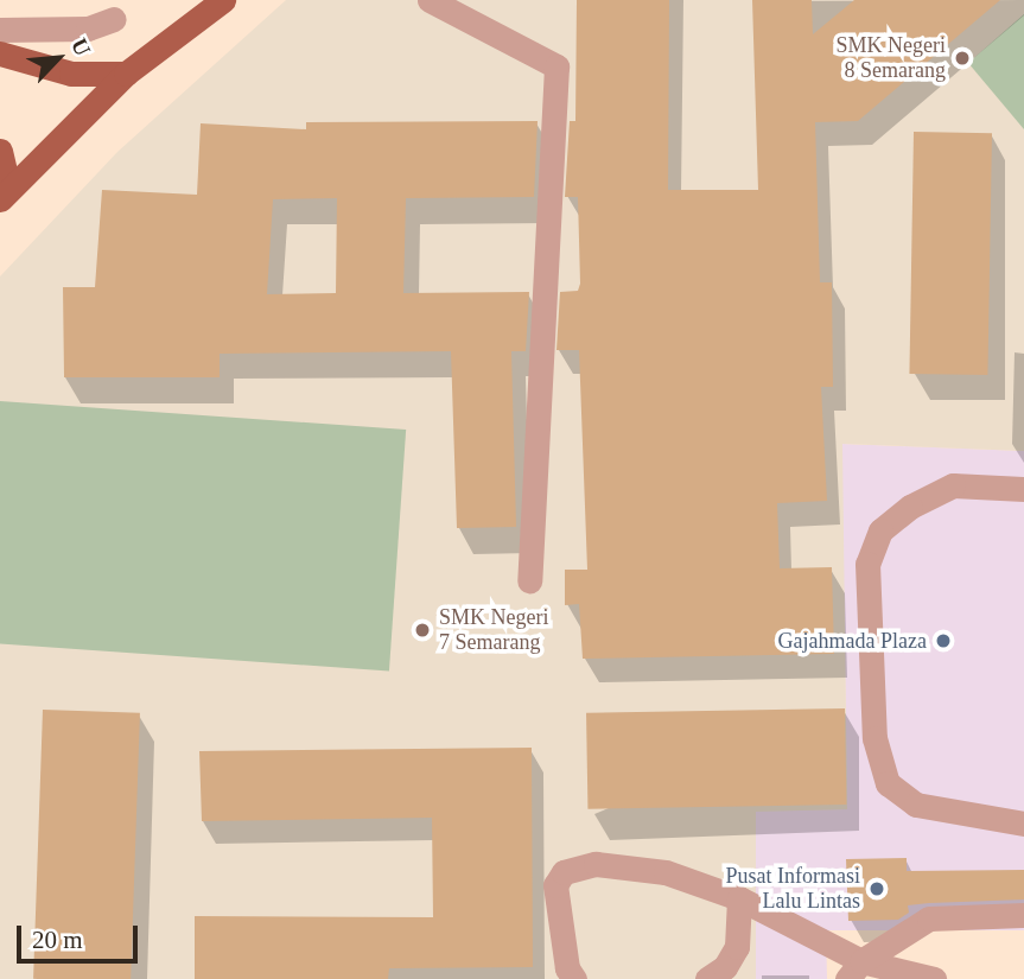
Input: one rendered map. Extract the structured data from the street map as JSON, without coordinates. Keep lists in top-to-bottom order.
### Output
{
  "places": [
    "SMK Negeri 8 Semarang",
    "SMK Negeri 7 Semarang",
    "Gajahmada Plaza",
    "Pusat Informasi Lalu Lintas"
  ],
  "scale_bar": "20 m",
  "north": "top right"
}
